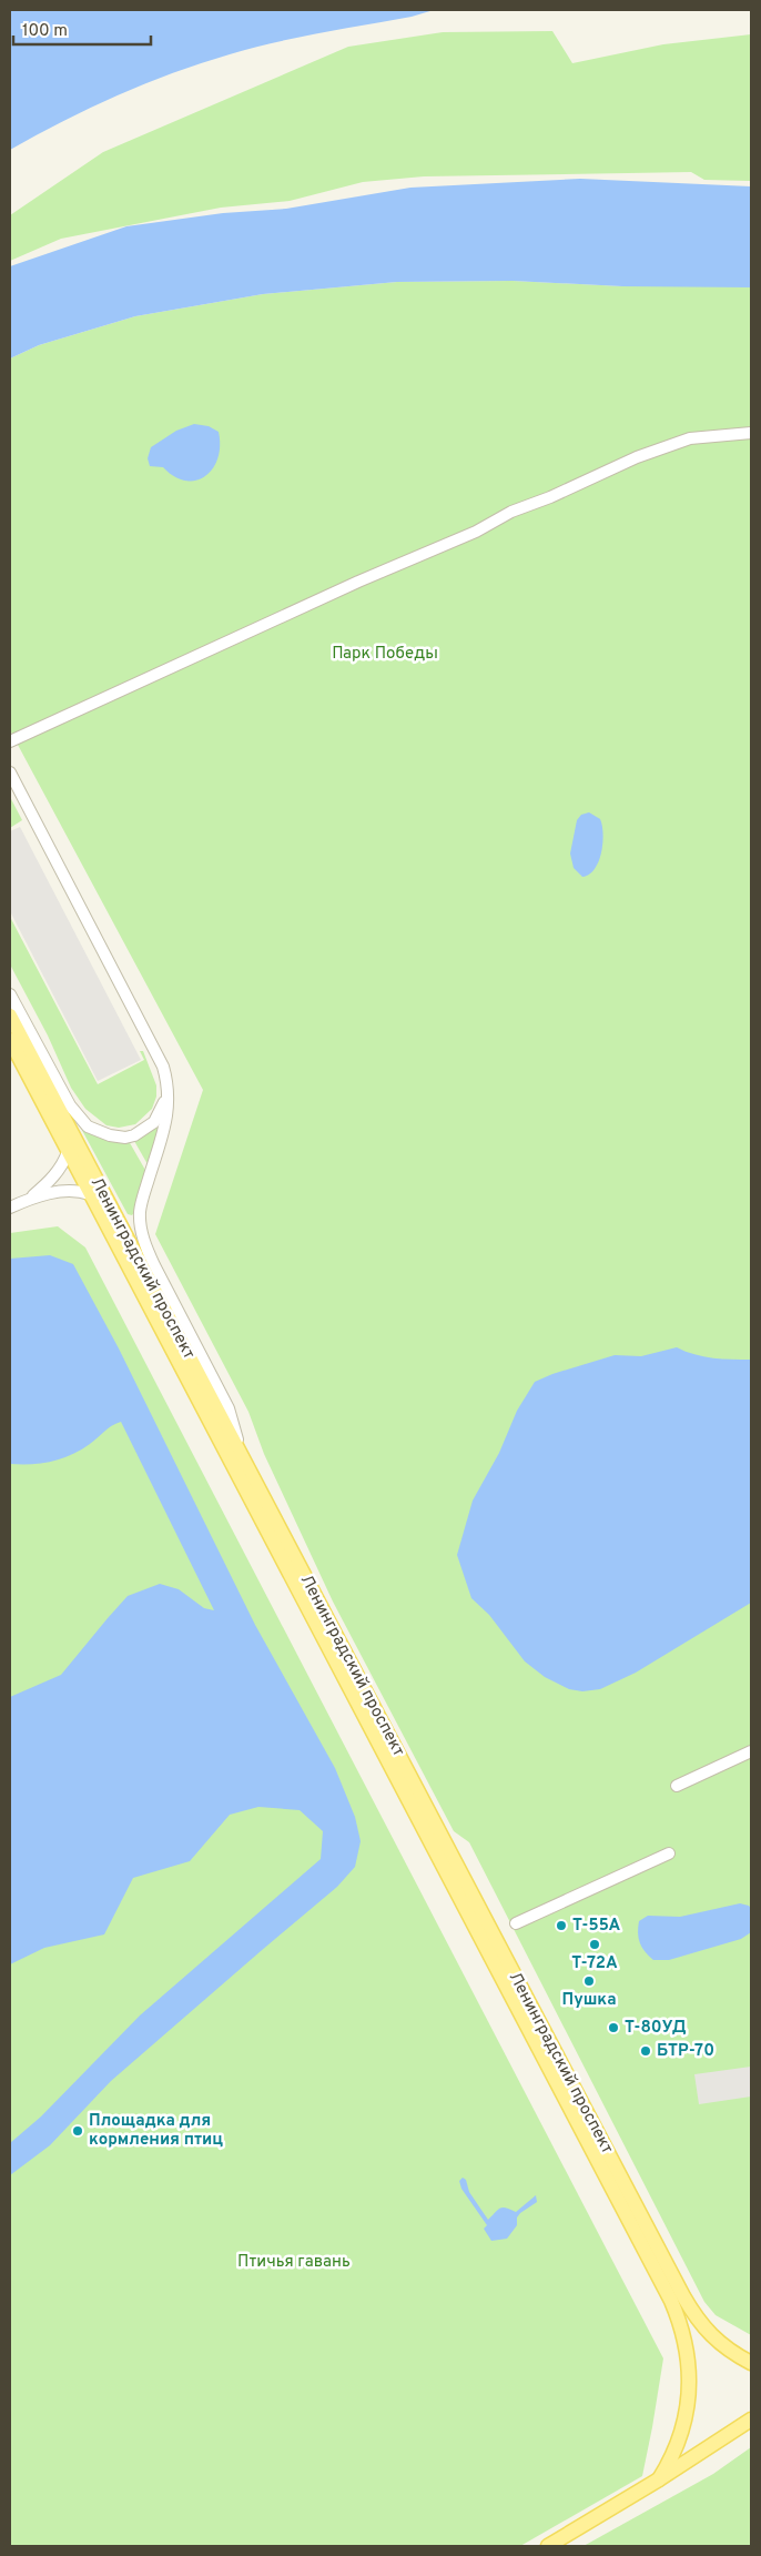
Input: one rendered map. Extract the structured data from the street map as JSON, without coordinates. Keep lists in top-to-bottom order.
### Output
{
  "streets": {
    "main road": ["Ленинградский проспект"]
  },
  "parks": ["Парк Победы", "Птичья гавань"],
  "places": [
    "Т-55А",
    "Т-72А",
    "Пушка",
    "Т-80УД",
    "БТР-70",
    "Площадка для кормления птиц"
  ],
  "scale_bar": "100 m"
}
